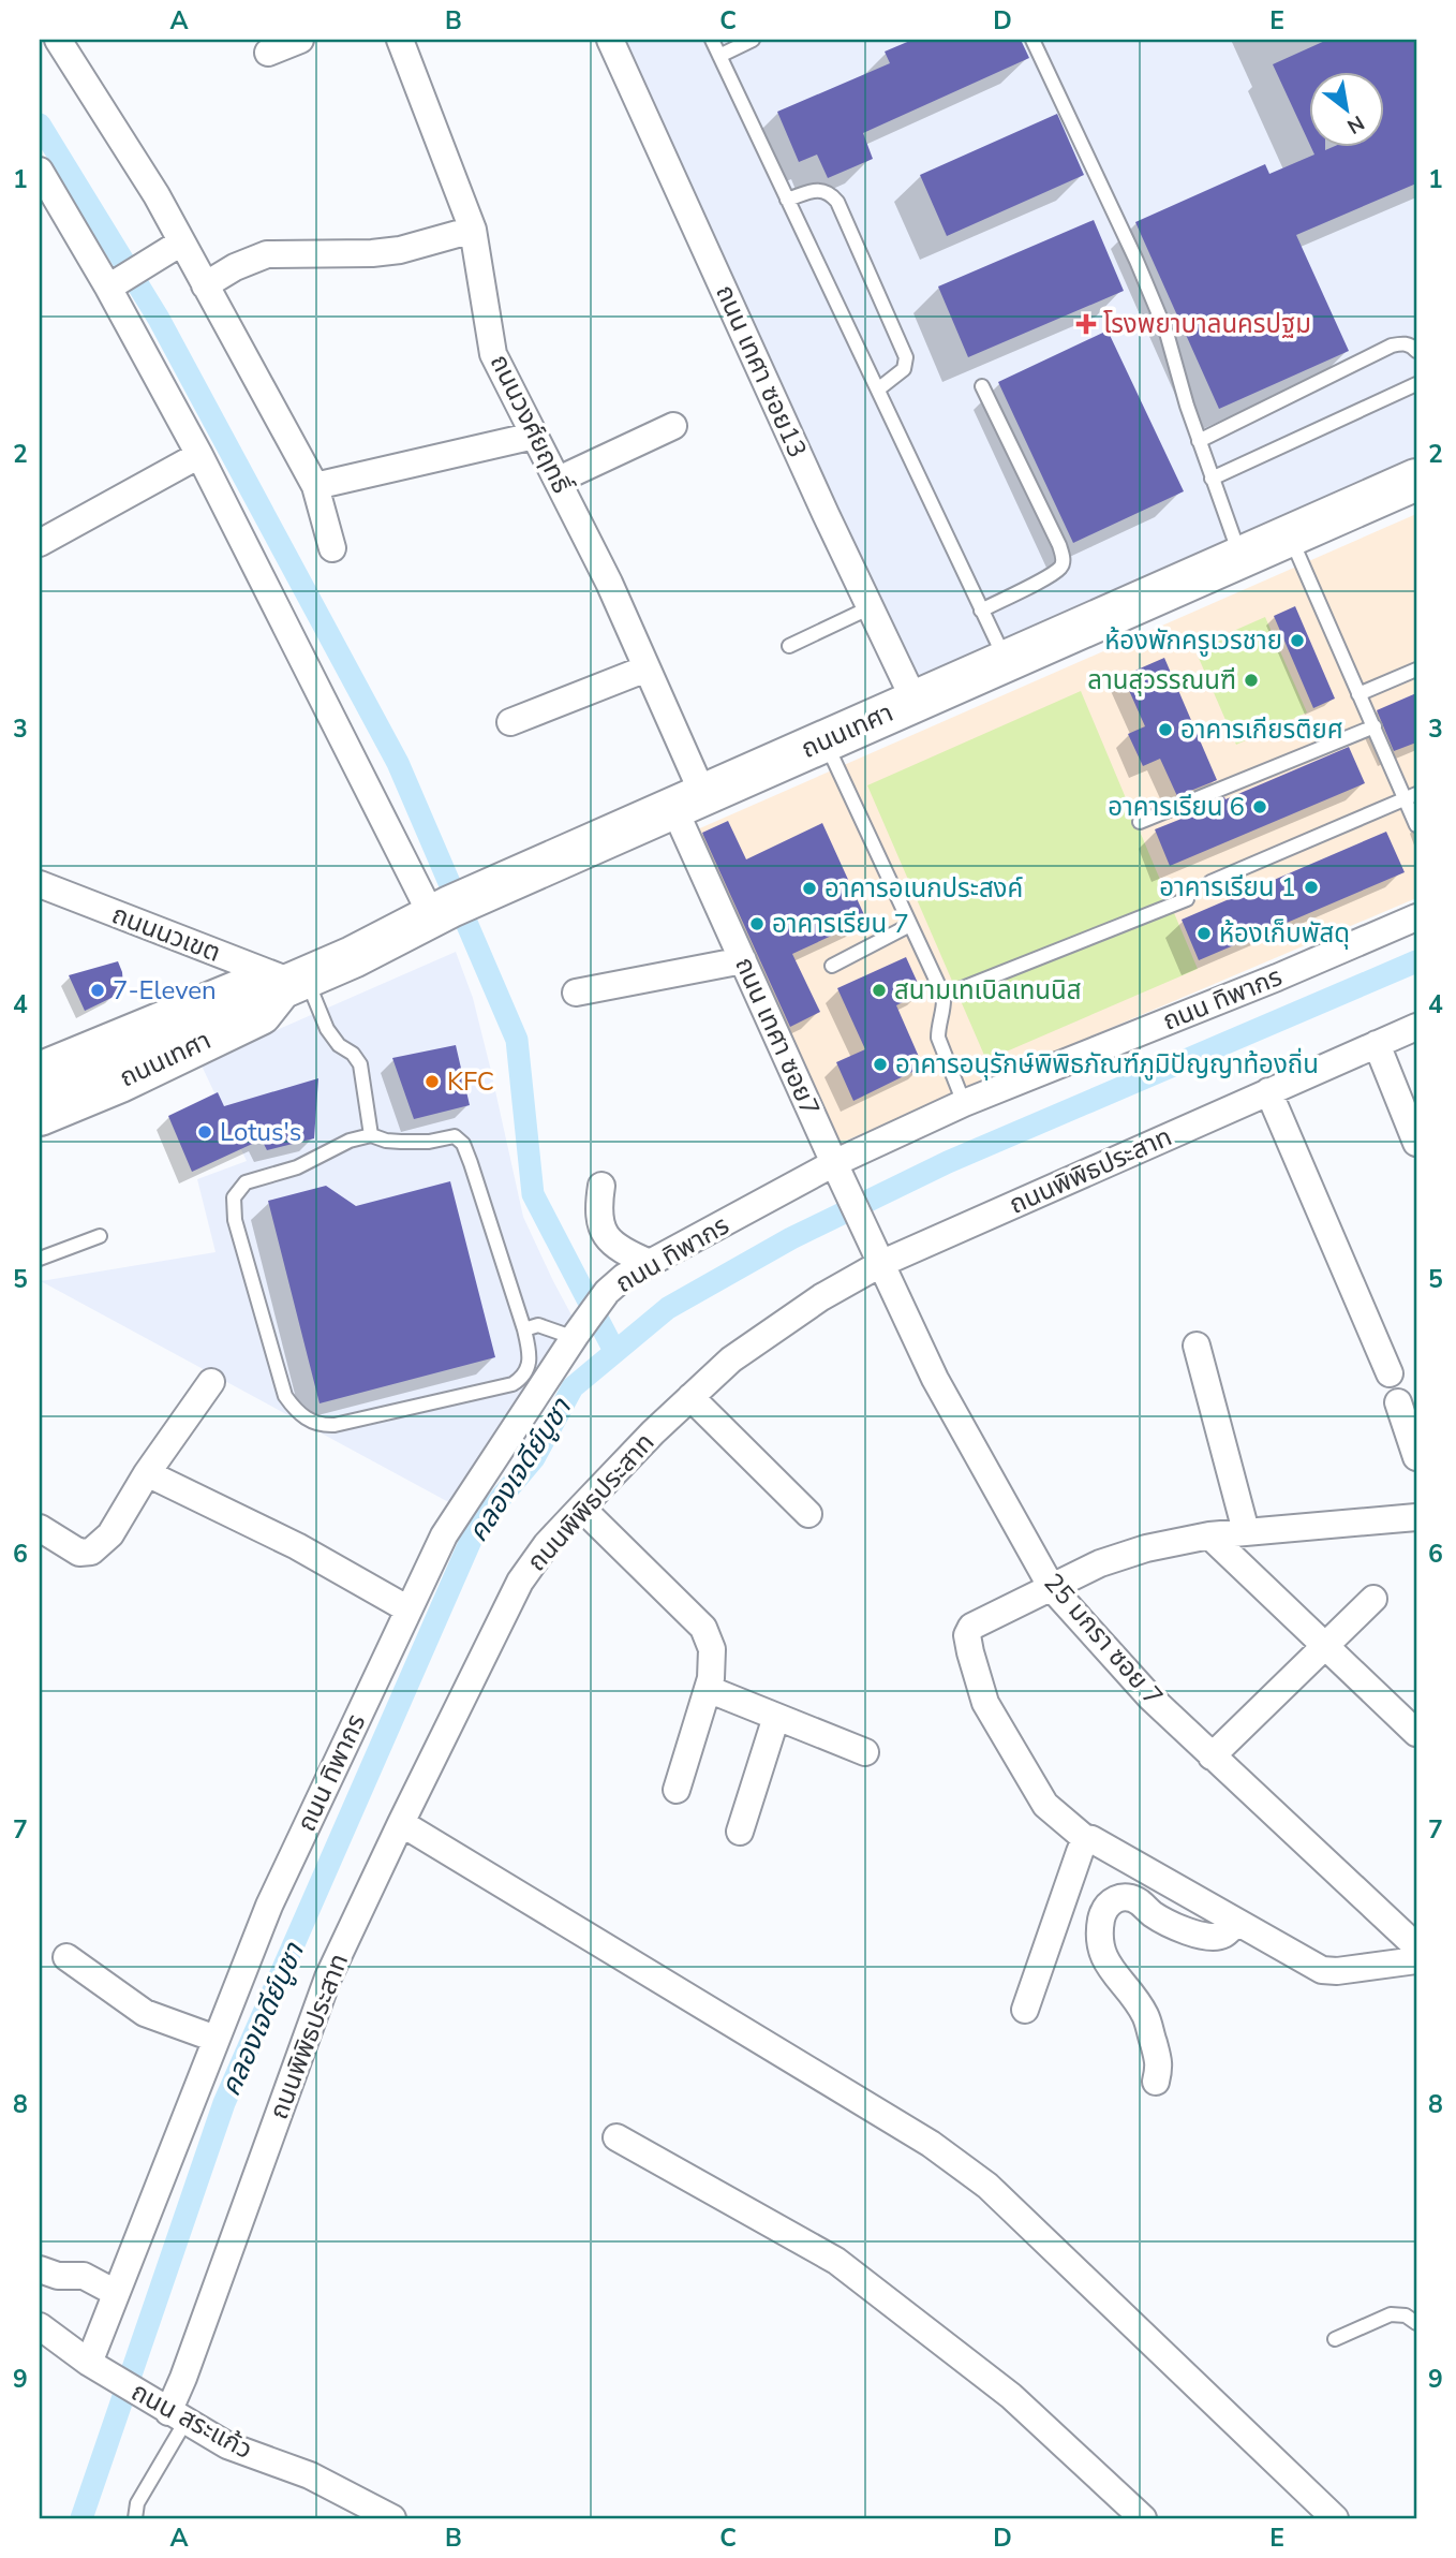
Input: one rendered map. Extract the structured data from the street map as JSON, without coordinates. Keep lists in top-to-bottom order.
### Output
{
  "streets": {
    "main road": ["ถนนเทศา"],
    "street": [
      "ถนน เทศา ซอย13",
      "ถนนวงศ์ยฤทธิ์",
      "ถนนนวเขต",
      "ถนน ทิพากร",
      "ถนน เทศา ซอย7",
      "ถนนพิพิธประสาท",
      "25 มกรา ซอย 7",
      "ถนน สระแก้ว"
    ]
  },
  "crossings": [
    ["ถนน เทศา ซอย13", "ถนนเทศา"],
    ["ถนนวงศ์ยฤทธิ์", "ถนนเทศา"],
    ["ถนนวงศ์ยฤทธิ์", "ถนน เทศา ซอย7"],
    ["ถนนเทศา", "ถนนนวเขต"],
    ["ถนนเทศา", "ถนน เทศา ซอย7"],
    ["ถนน ทิพากร", "ถนน เทศา ซอย7"],
    ["ถนน ทิพากร", "ถนน สระแก้ว"],
    ["ถนน เทศา ซอย7", "ถนนพิพิธประสาท"],
    ["ถนน เทศา ซอย7", "25 มกรา ซอย 7"],
    ["ถนนพิพิธประสาท", "25 มกรา ซอย 7"],
    ["ถนนพิพิธประสาท", "ถนน สระแก้ว"]
  ],
  "water": ["คลองเจดีย์บูชา"],
  "places": {
    "health": ["โรงพยาบาลนครปฐม"],
    "other": [
      "ห้องพักครูเวรชาย",
      "ลานสุวรรณนฑี",
      "อาคารเกียรติยศ",
      "อาคารเรียน 6",
      "อาคารเรียน 1",
      "อาคารอเนกประสงค์",
      "อาคารเรียน 7",
      "ห้องเก็บพัสดุ",
      "7-Eleven",
      "สนามเทเบิลเทนนิส",
      "อาคารอนุรักษ์พิพิธภัณฑ์ภูมิปัญญาท้องถิ่น",
      "KFC",
      "Lotus's"
    ]
  },
  "north": "bottom right",
  "grid": {
    "columns": [
      "A",
      "B",
      "C",
      "D",
      "E"
    ],
    "rows": [
      "1",
      "2",
      "3",
      "4",
      "5",
      "6",
      "7",
      "8",
      "9"
    ]
  }
}
